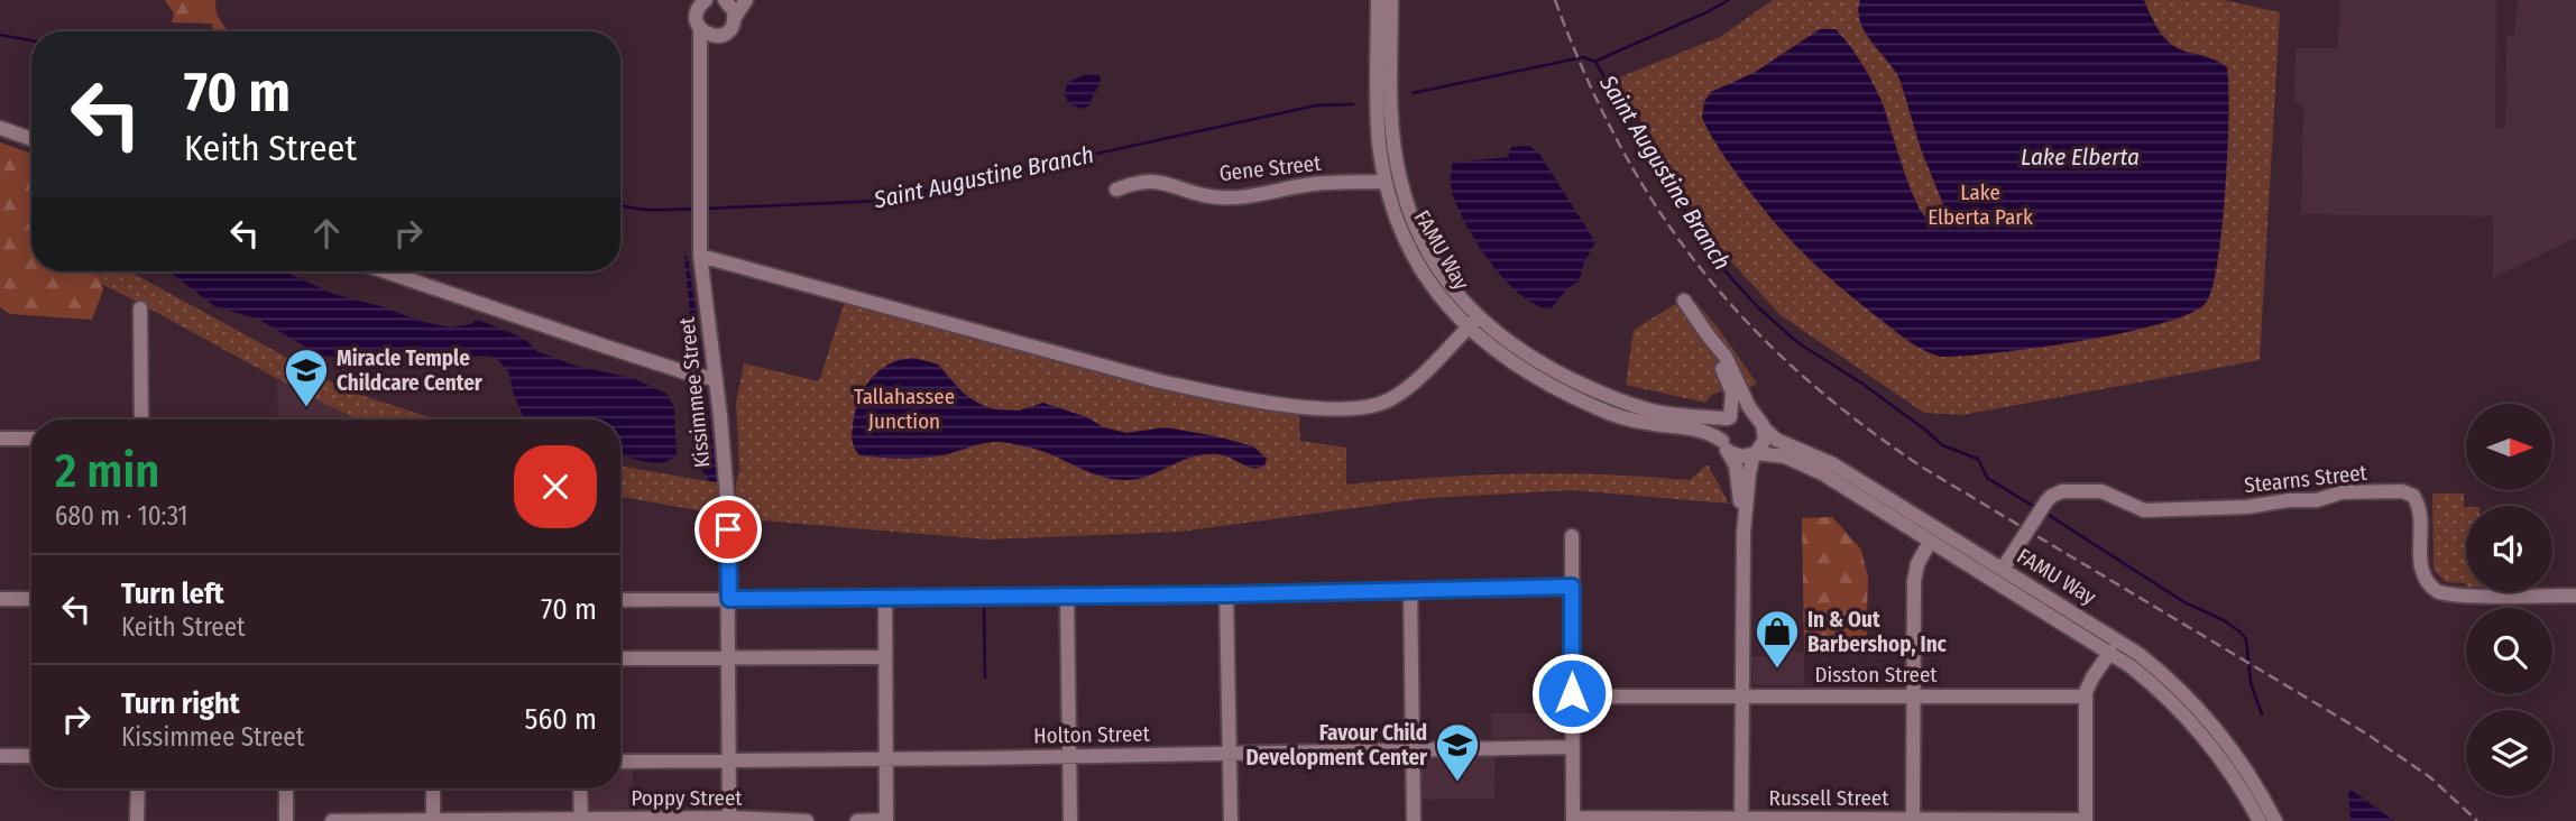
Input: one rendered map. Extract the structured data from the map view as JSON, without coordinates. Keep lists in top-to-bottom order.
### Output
{
  "streets": {
    "street": [
      "Gene Street",
      "FAMU Way",
      "Kissimmee Street",
      "Stearns Street",
      "Disston Street",
      "Holton Street",
      "Poppy Street",
      "Russell Street"
    ]
  },
  "crossings": [
    ["Gene Street", "FAMU Way"],
    ["FAMU Way", "Stearns Street"],
    ["Kissimmee Street", "Holton Street"],
    ["Kissimmee Street", "Poppy Street"]
  ],
  "water": ["Lake Elberta", "Saint Augustine Branch"],
  "parks": ["Lake Elberta Park", "Tallahassee Junction"],
  "places": {
    "school or university": ["Miracle Temple Childcare Center", "Favour Child Development Center"],
    "shop": ["In & Out Barbershop, Inc"]
  },
  "north": "right",
  "page": {
    "turn": ["70 m", "Keith Street"],
    "heading": ["2 min", "680 m · 10:31"],
    "list": [
      {
        "name": "Turn left",
        "note": "Keith Street",
        "value": "70 m"
      },
      {
        "name": "Turn right",
        "note": "Kissimmee Street",
        "value": "560 m"
      }
    ]
  }
}
